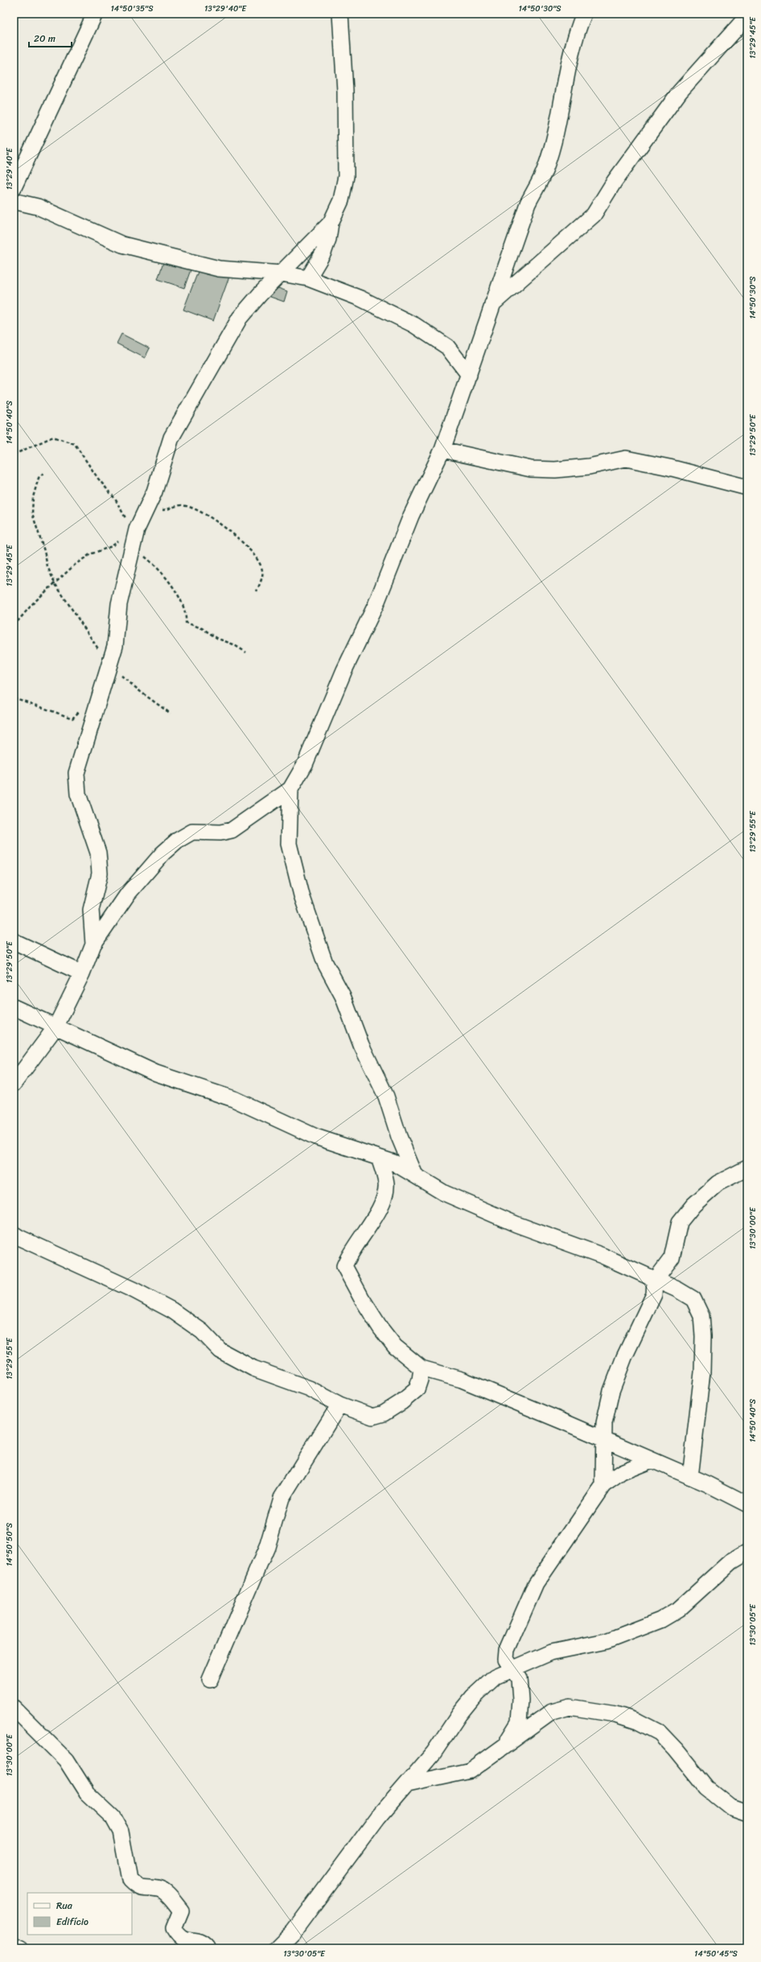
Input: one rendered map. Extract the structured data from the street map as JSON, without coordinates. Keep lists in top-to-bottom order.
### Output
{
  "legend": ["Rua", "Edifício"],
  "scale_bar": "20 m",
  "coordinates": [
    "14°50'35\"S",
    "13°29'40\"E",
    "14°50'30\"S",
    "13°29'45\"E",
    "14°50'40\"S",
    "13°29'50\"E",
    "13°29'55\"E",
    "13°30'00\"E",
    "14°50'50\"S",
    "13°30'05\"E",
    "14°50'45\"S"
  ]
}
